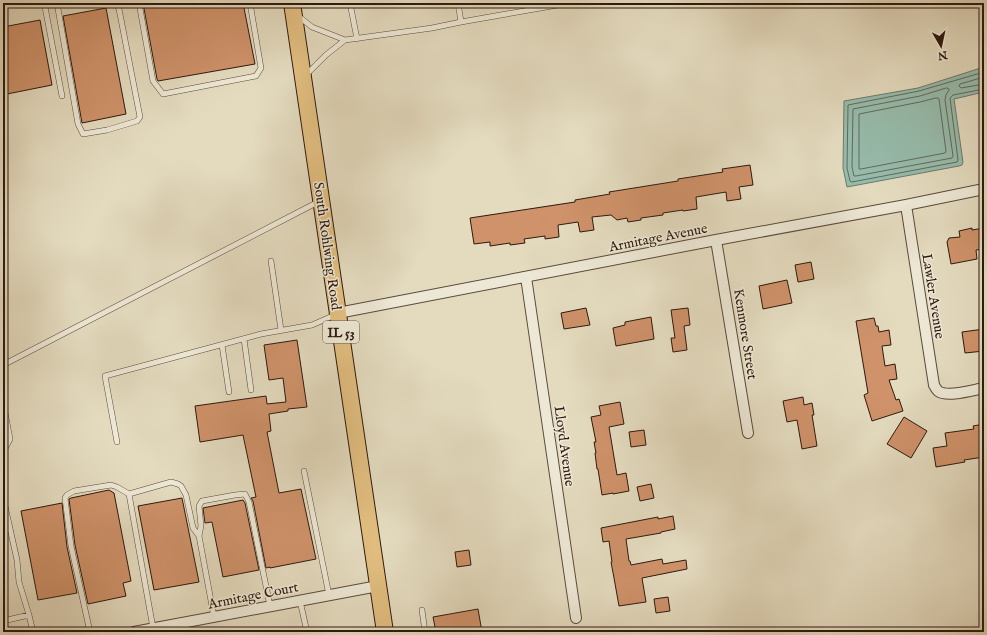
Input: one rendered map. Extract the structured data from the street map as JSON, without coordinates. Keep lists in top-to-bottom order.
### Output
{
  "streets": {
    "main road": ["South Rohlwing Road", "IL 53"],
    "street": [
      "Armitage Avenue",
      "Lawler Avenue",
      "Kenmore Street",
      "Lloyd Avenue",
      "Armitage Court"
    ]
  },
  "crossings": [
    ["Armitage Avenue", "South Rohlwing Road"],
    ["Armitage Avenue", "Lawler Avenue"],
    ["Armitage Avenue", "Kenmore Street"],
    ["Armitage Avenue", "Lloyd Avenue"],
    ["South Rohlwing Road", "Armitage Court"]
  ],
  "north": "bottom"
}
